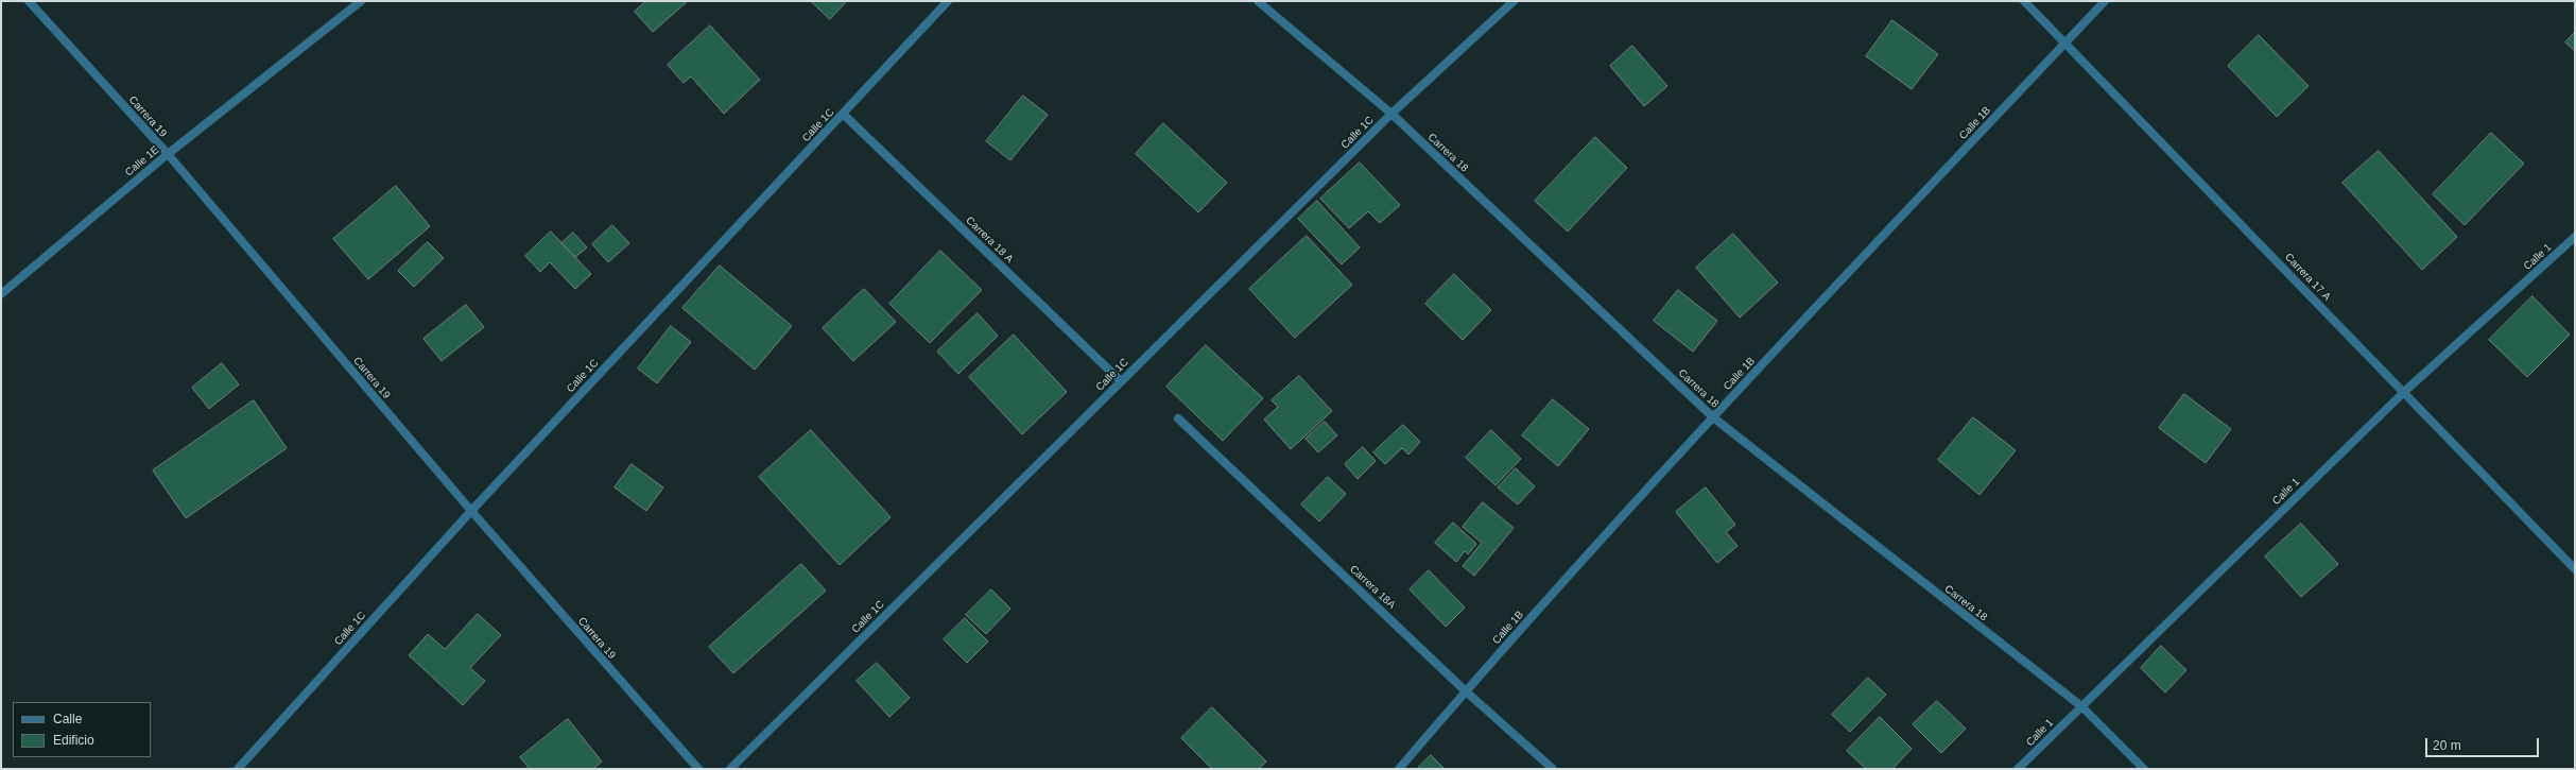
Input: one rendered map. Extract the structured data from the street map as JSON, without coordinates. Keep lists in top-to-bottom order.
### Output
{
  "streets": {
    "street": [
      "Carrera 19",
      "Calle 1B",
      "Calle 1C",
      "Carrera 18",
      "Calle 1E",
      "Carrera 18 A",
      "Calle 1",
      "Carrera 17 A",
      "Carrera 18A"
    ]
  },
  "crossings": [
    ["Carrera 19", "Calle 1C"],
    ["Carrera 19", "Calle 1E"],
    ["Calle 1B", "Carrera 18"],
    ["Calle 1B", "Carrera 17 A"],
    ["Calle 1B", "Carrera 18A"],
    ["Calle 1C", "Carrera 18"],
    ["Calle 1C", "Carrera 18 A"],
    ["Carrera 18", "Calle 1"],
    ["Calle 1", "Carrera 17 A"]
  ],
  "legend": ["Calle", "Edificio"],
  "scale_bar": "20 m"
}
